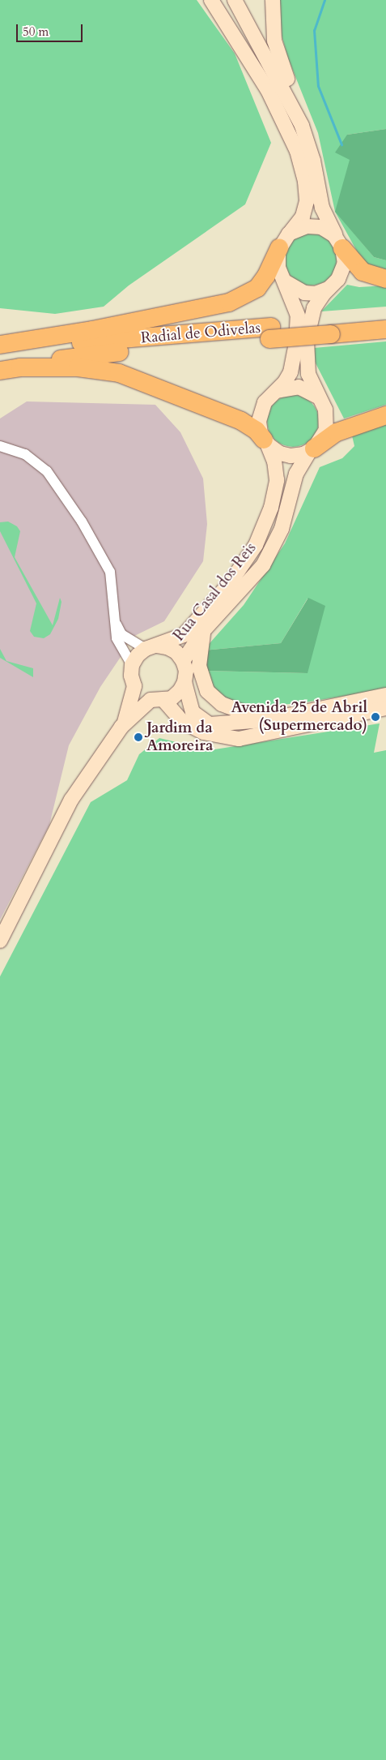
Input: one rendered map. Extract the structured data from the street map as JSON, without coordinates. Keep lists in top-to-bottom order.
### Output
{
  "streets": {
    "highway": ["Radial de Odivelas"],
    "main road": ["Rua Casal dos Reis"]
  },
  "places": ["Avenida 25 de Abril (Supermercado)", "Jardim da Amoreira"],
  "scale_bar": "50 m"
}
